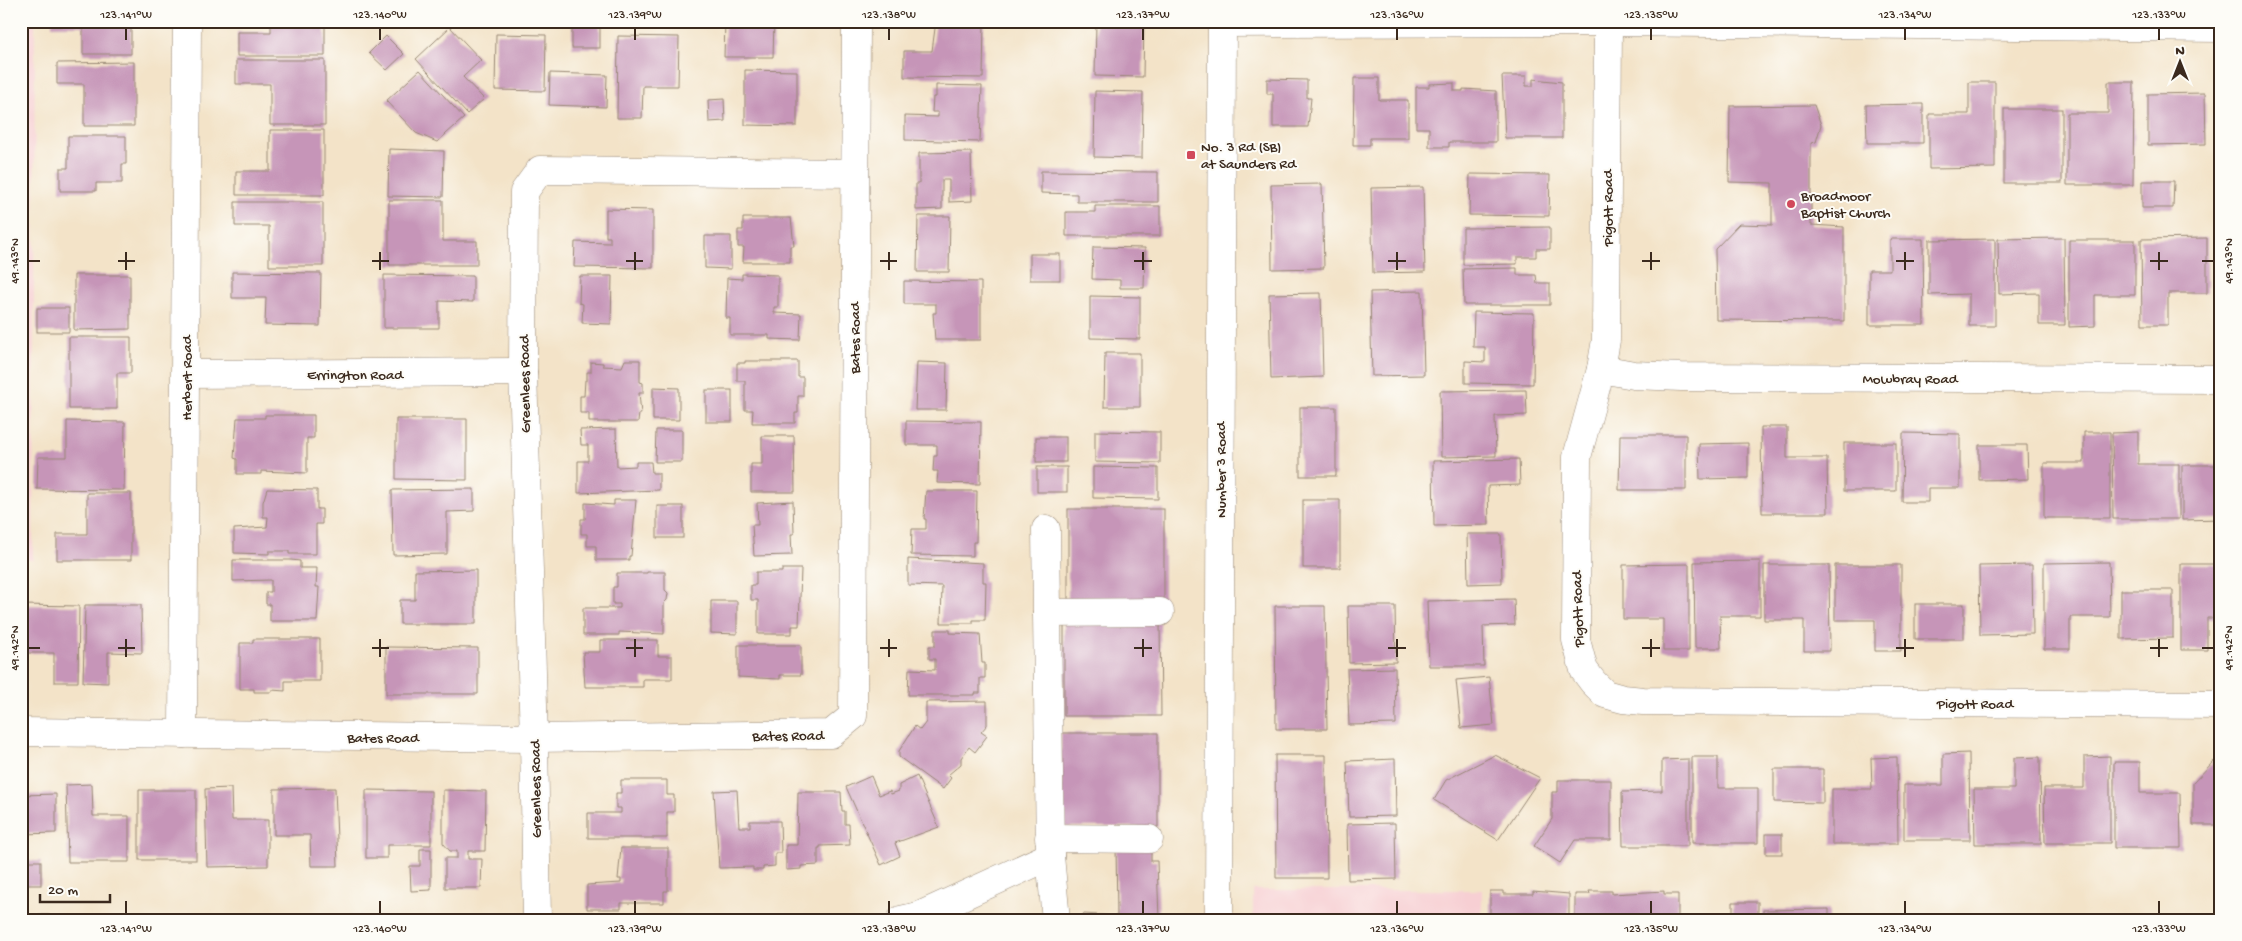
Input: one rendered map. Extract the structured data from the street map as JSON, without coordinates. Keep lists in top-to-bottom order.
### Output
{
  "streets": {
    "street": [
      "Pigott Road",
      "Bates Road",
      "Errington Road",
      "Herbert Road",
      "Mowbray Road",
      "Greenlees Road",
      "Number 3 Road"
    ]
  },
  "crossings": [
    ["Pigott Road", "Mowbray Road"],
    ["Bates Road", "Herbert Road"],
    ["Bates Road", "Greenlees Road"],
    ["Errington Road", "Herbert Road"],
    ["Errington Road", "Greenlees Road"]
  ],
  "places": {
    "transit": ["No. 3 Rd (SB) at Saunders Rd"],
    "other": ["Broadmoor Baptist Church"]
  },
  "scale_bar": "20 m",
  "north": "top",
  "coordinates": [
    "123.141°W",
    "123.140°W",
    "123.139°W",
    "123.138°W",
    "123.137°W",
    "123.136°W",
    "123.135°W",
    "123.134°W",
    "123.133°W",
    "49.143°N",
    "49.142°N"
  ]
}
